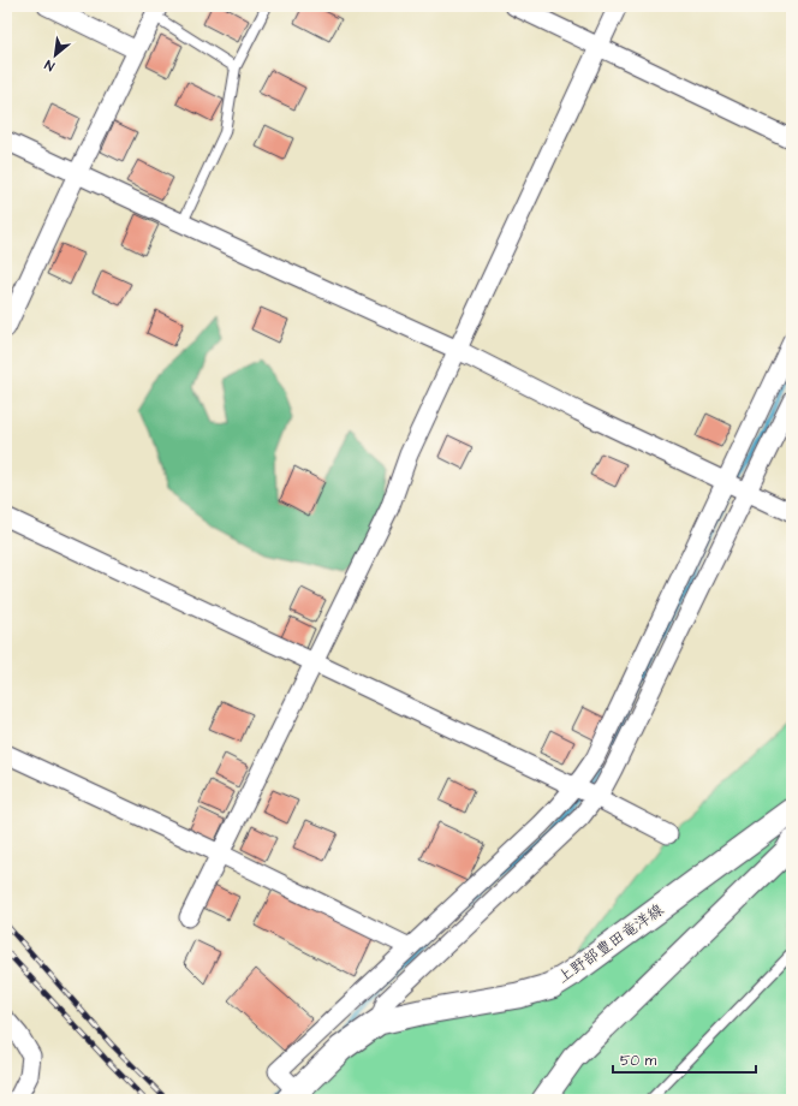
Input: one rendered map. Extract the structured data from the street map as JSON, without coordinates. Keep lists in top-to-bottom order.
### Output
{
  "streets": {
    "main road": ["上野部豊田竜洋線"]
  },
  "scale_bar": "50 m",
  "north": "bottom left"
}
